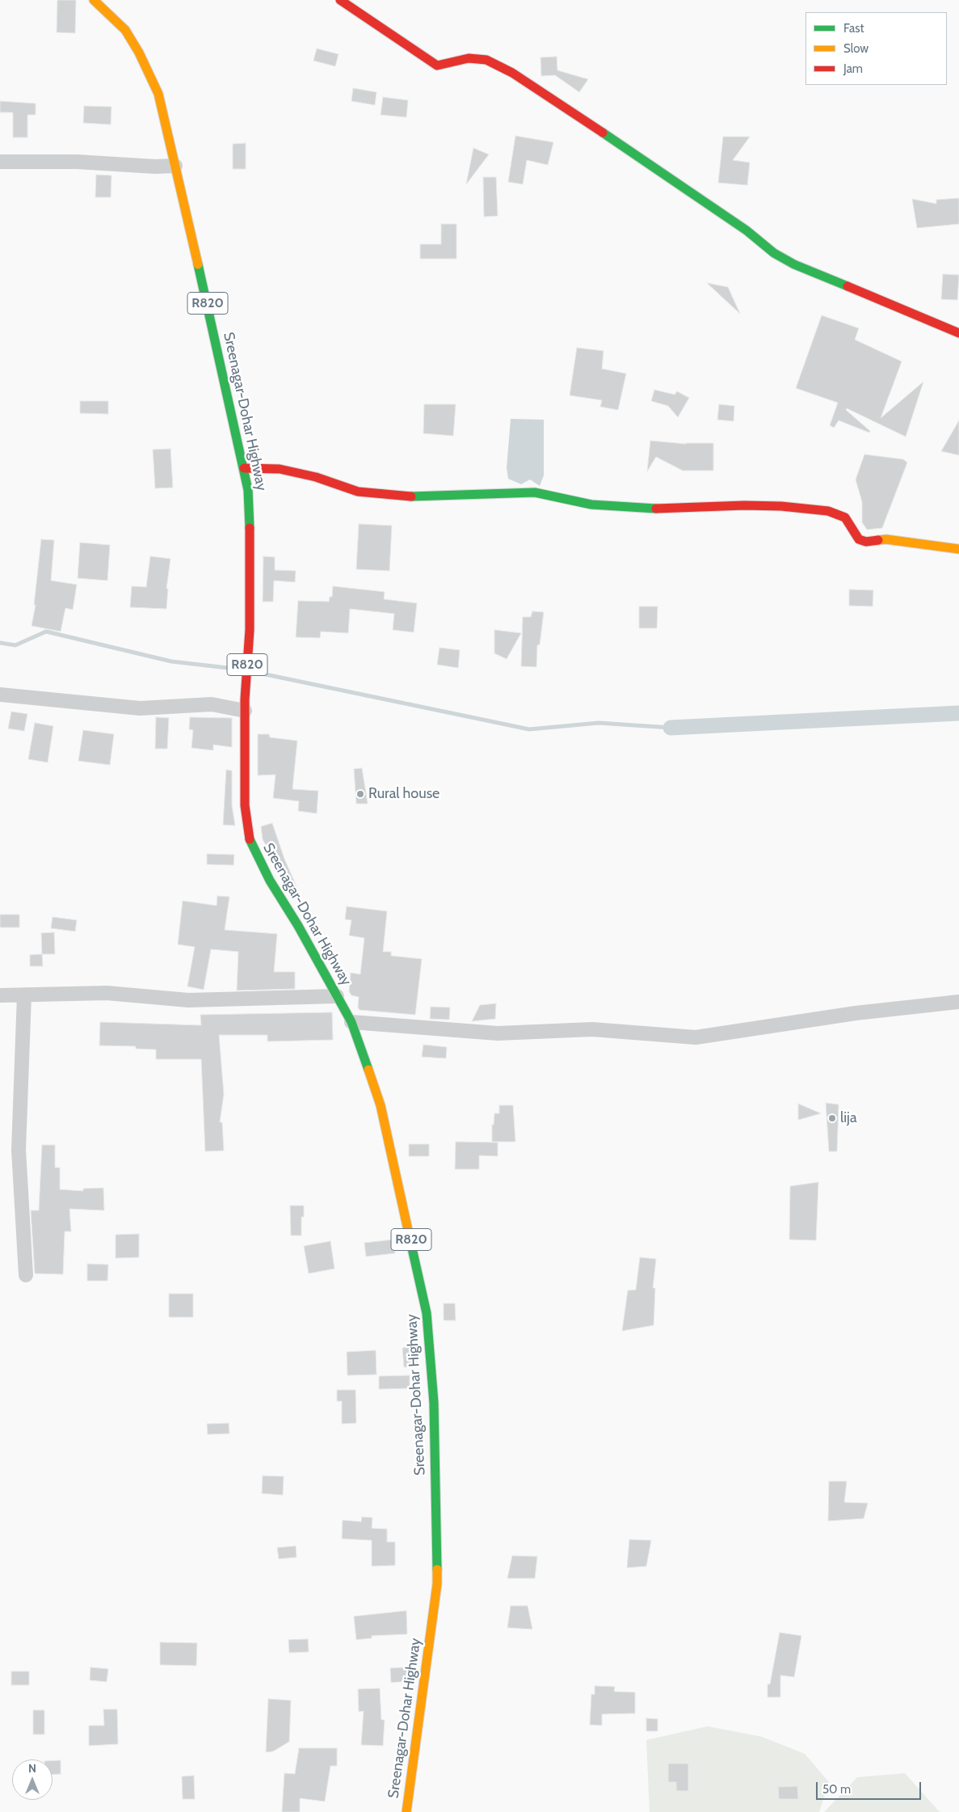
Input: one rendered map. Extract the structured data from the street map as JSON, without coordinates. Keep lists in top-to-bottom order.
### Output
{
  "streets": {
    "main road": ["R820", "Sreenagar-Dohar Highway"]
  },
  "places": ["Rural house", "lija"],
  "legend": ["Fast", "Slow", "Jam"],
  "scale_bar": "50 m",
  "north": "top"
}
